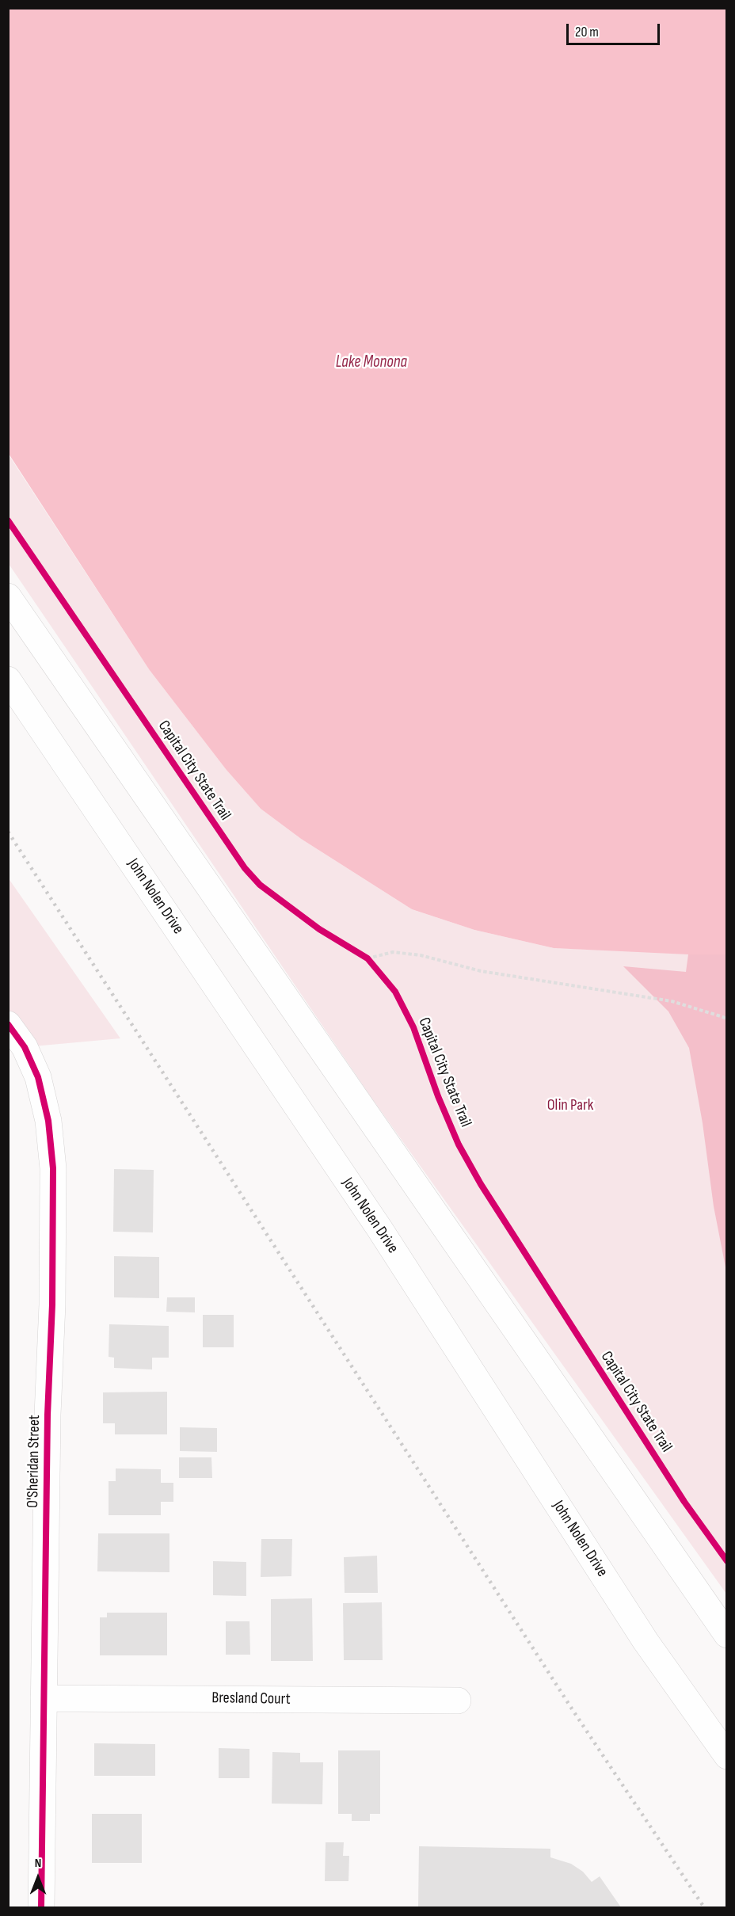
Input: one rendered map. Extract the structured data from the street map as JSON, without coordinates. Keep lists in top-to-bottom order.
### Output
{
  "streets": {
    "main road": ["John Nolen Drive", "O'Sheridan Street", "Bresland Court"],
    "cycle path": ["Capital City State Trail"]
  },
  "crossings": [
    ["O'Sheridan Street", "Bresland Court"]
  ],
  "water": ["Lake Monona"],
  "parks": ["Olin Park"],
  "scale_bar": "20 m",
  "north": "top"
}
